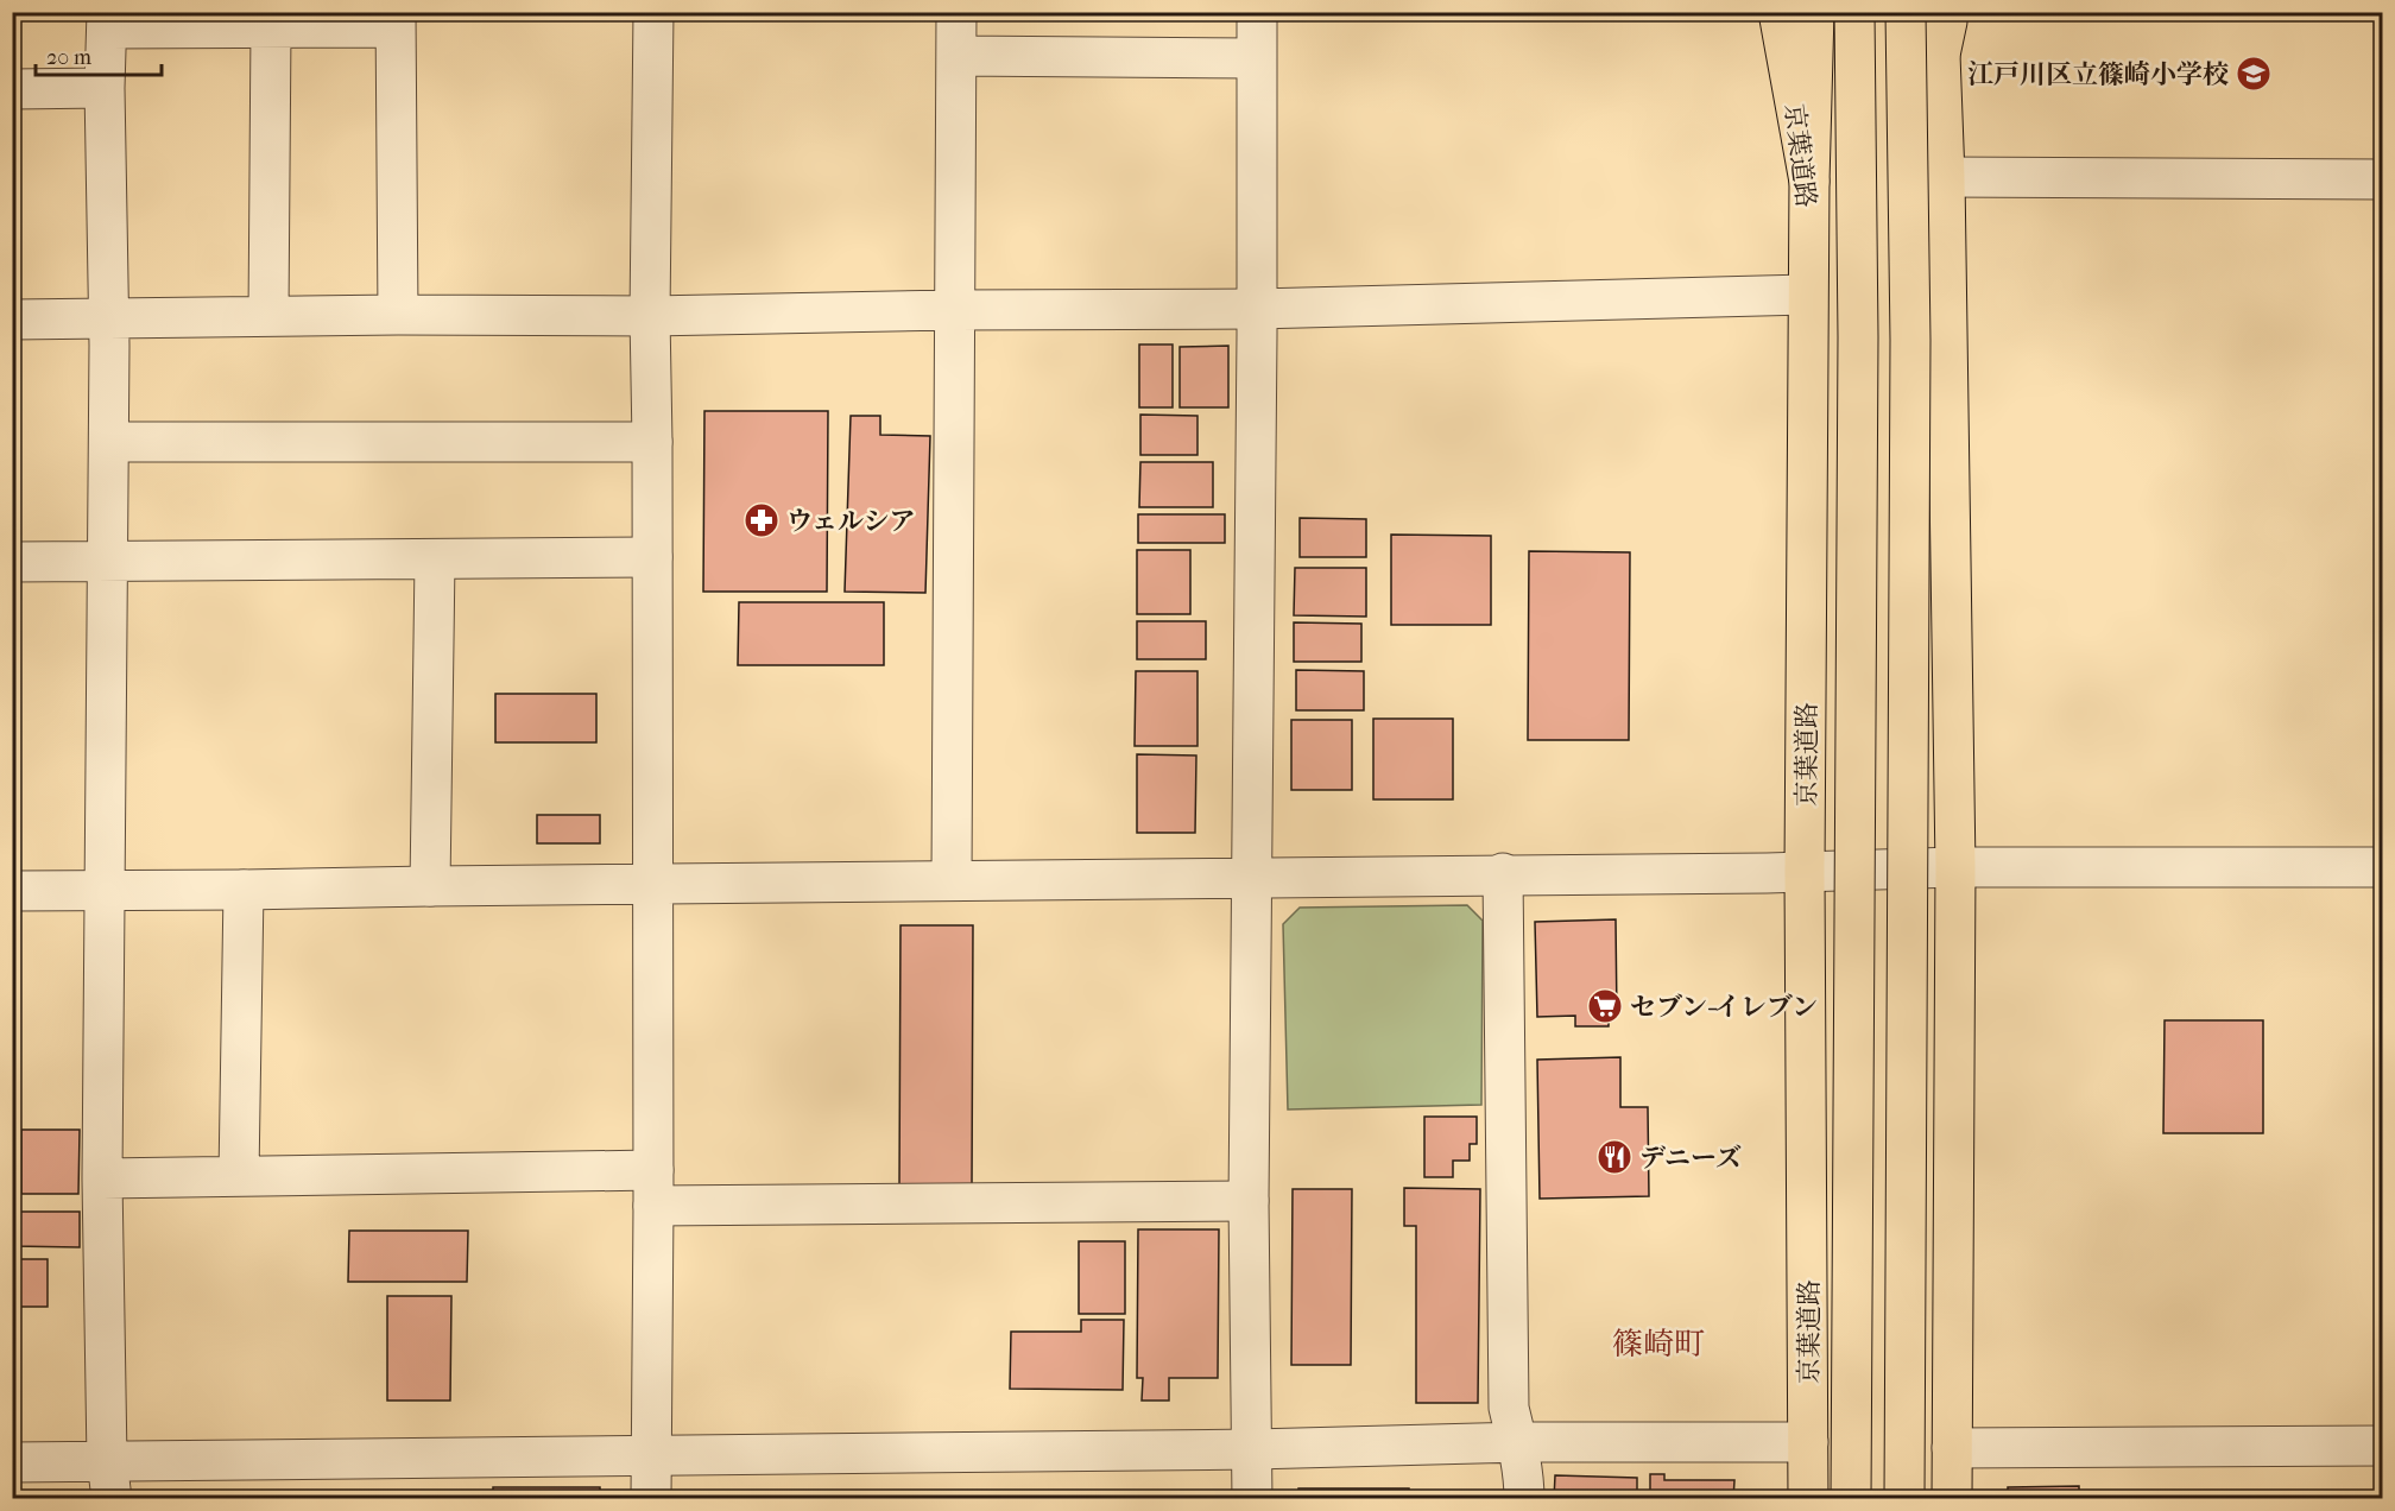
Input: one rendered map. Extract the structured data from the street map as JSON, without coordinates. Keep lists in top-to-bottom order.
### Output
{
  "streets": {
    "highway": ["京葉道路"]
  },
  "districts": ["篠崎町"],
  "places": {
    "school or university": ["江戸川区立篠崎小学校"],
    "pharmacy": ["ウェルシア"],
    "supermarket": ["セブン-イレブン"],
    "restaurant": ["デニーズ"]
  },
  "scale_bar": "20 m"
}
